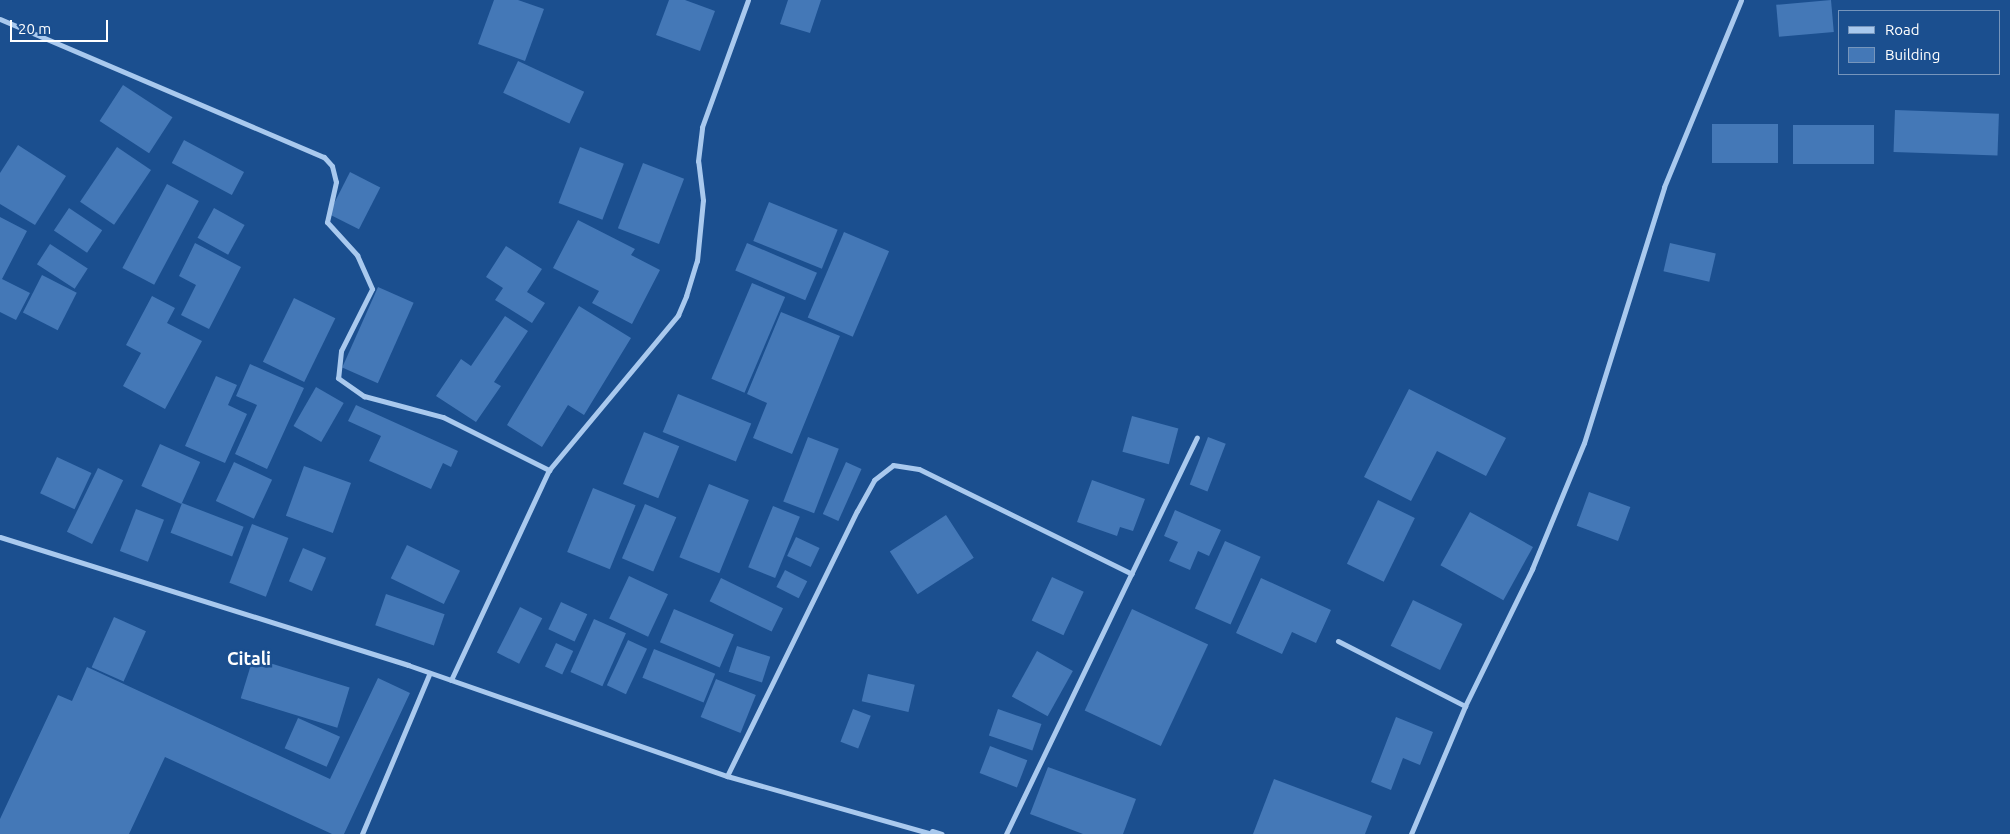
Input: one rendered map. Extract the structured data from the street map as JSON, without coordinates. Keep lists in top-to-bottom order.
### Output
{
  "districts": ["Citali"],
  "legend": ["Road", "Building"],
  "scale_bar": "20 m"
}
